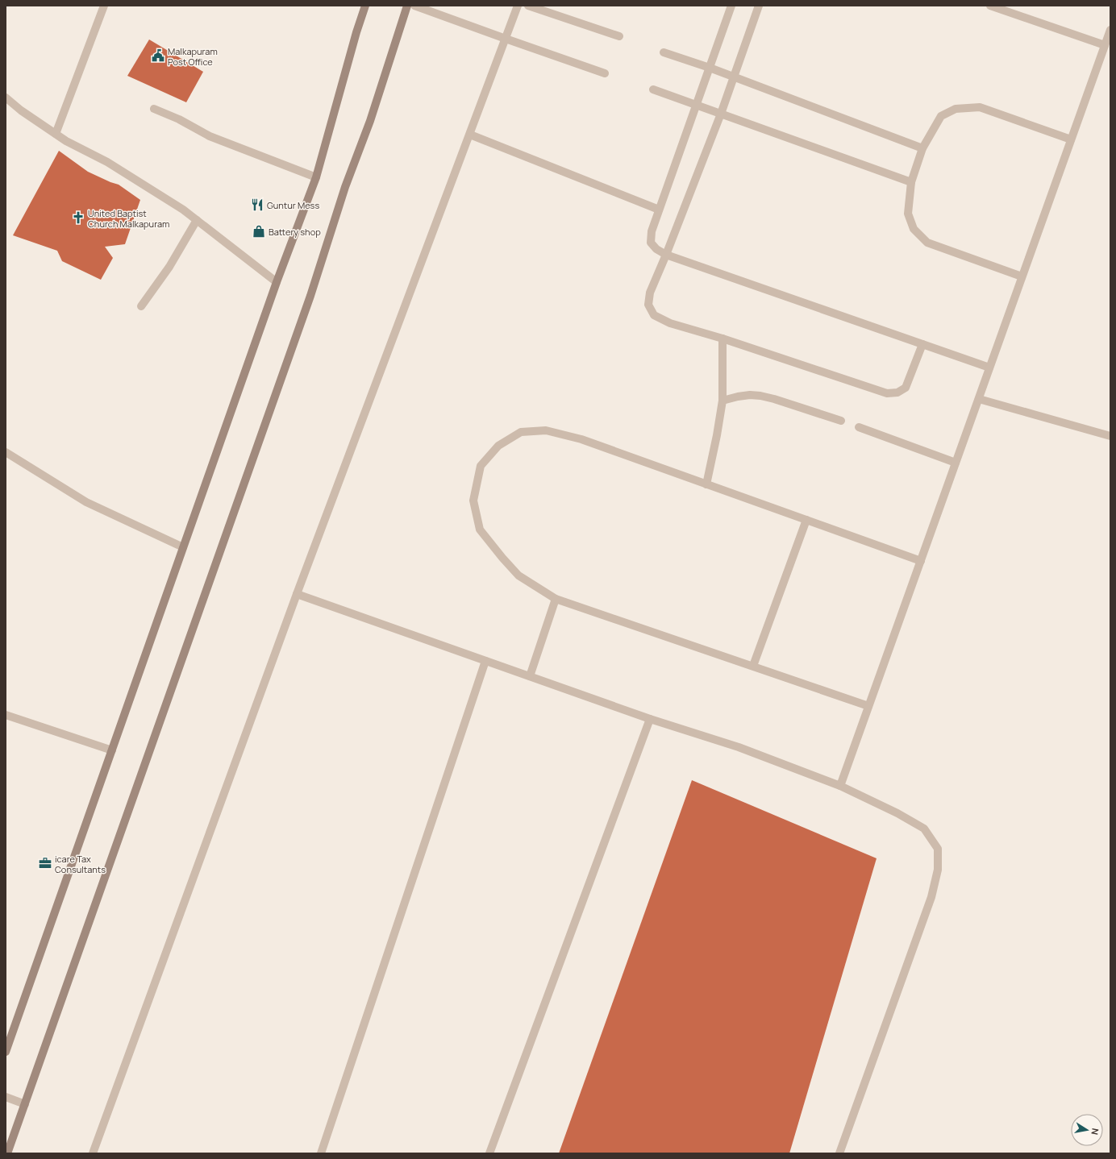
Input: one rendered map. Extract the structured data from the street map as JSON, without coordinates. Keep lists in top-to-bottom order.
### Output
{
  "places": {
    "public building": ["Malkapuram Post Office"],
    "restaurant": ["Guntur Mess"],
    "church": ["United Baptist Church Malkapuram"],
    "shop": ["Battery shop"],
    "office": ["icare Tax Consultants"]
  },
  "north": "right"
}
